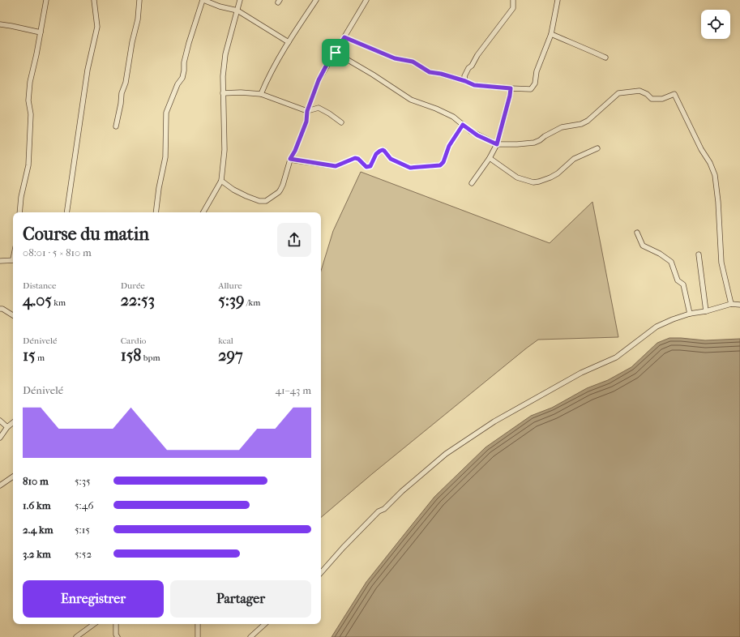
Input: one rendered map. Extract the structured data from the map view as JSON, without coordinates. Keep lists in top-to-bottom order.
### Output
{
  "page": {
    "heading": ["Course du matin", "08:01 · 5 × 810 m"],
    "stats": [
      ["Distance", "4.05 km"],
      ["Durée", "22:53"],
      ["Allure", "5:39 /km"],
      ["Dénivelé", "15 m"],
      ["Cardio", "158 bpm"],
      ["kcal", "297"]
    ],
    "chart": ["Dénivelé", "41–43 m"],
    "list": [
      {
        "name": "810 m",
        "note": "5:35"
      },
      {
        "name": "1.6 km",
        "note": "5:46"
      },
      {
        "name": "2.4 km",
        "note": "5:15"
      },
      {
        "name": "3.2 km",
        "note": "5:52"
      }
    ],
    "buttons": ["Enregistrer", "Partager"]
  }
}
